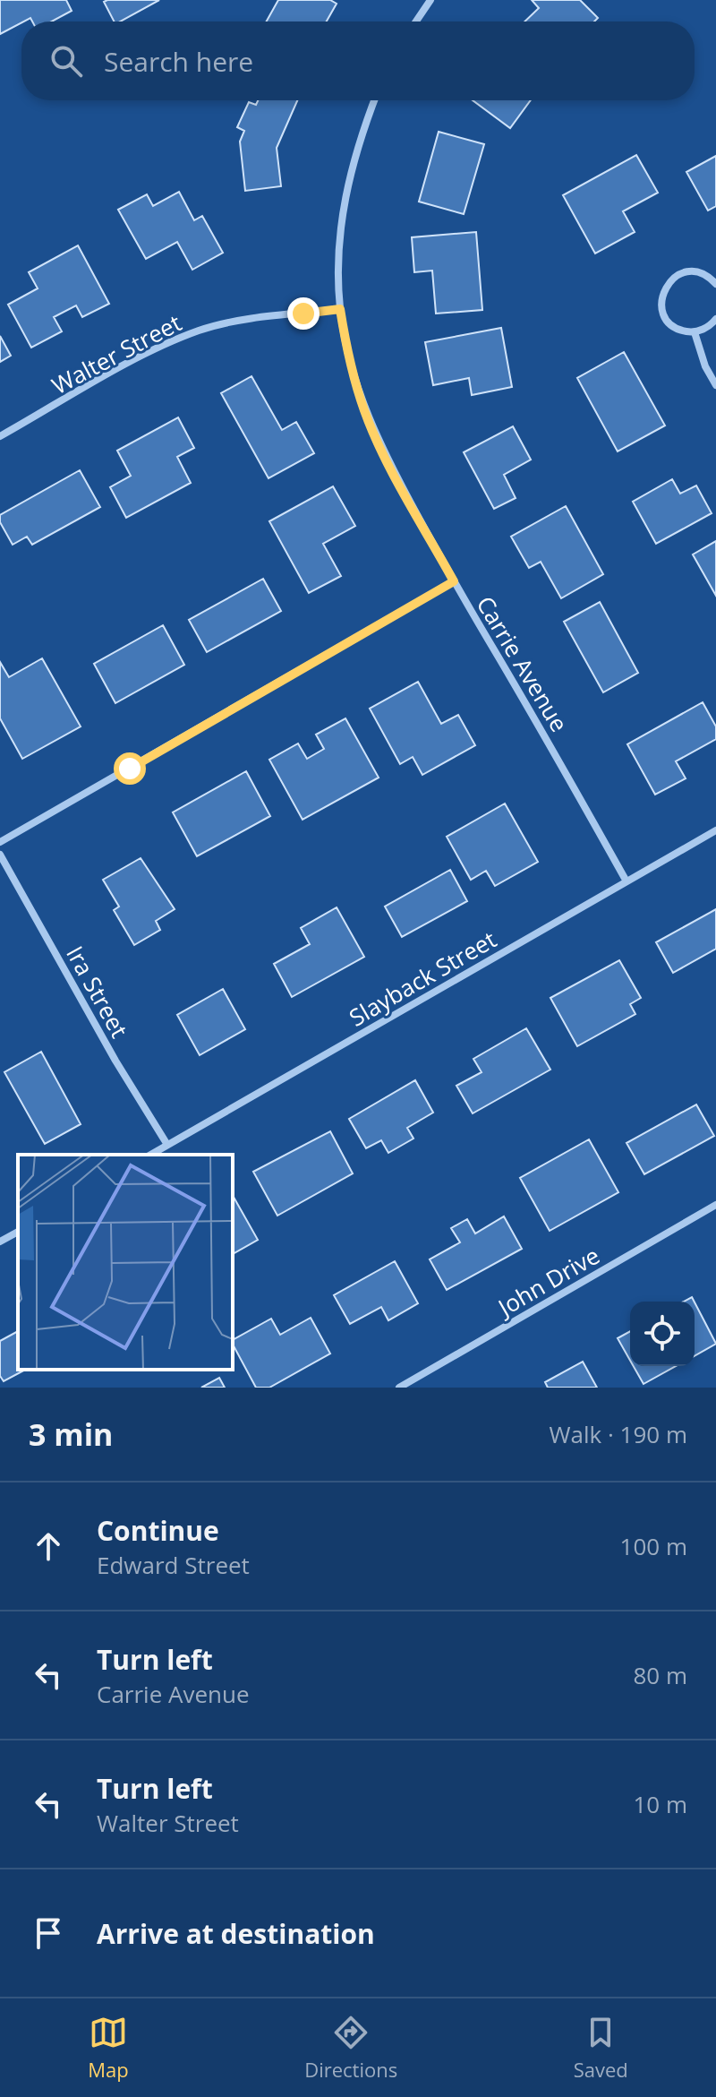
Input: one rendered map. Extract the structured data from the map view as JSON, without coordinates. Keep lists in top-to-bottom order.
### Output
{
  "streets": {
    "street": [
      "Walter Street",
      "Carrie Avenue",
      "Slayback Street",
      "Ira Street",
      "John Drive"
    ]
  },
  "crossings": [
    ["Walter Street", "Carrie Avenue"],
    ["Carrie Avenue", "Slayback Street"],
    ["Slayback Street", "Ira Street"]
  ],
  "page": {
    "search": "Search here",
    "heading": ["3 min", "Walk · 190 m"],
    "list": [
      ["Continue", "Edward Street", "100 m"],
      ["Turn left", "Carrie Avenue", "80 m"],
      ["Turn left", "Walter Street", "10 m"],
      "Arrive at destination"
    ],
    "nav": ["Map", "Directions", "Saved"]
  }
}
